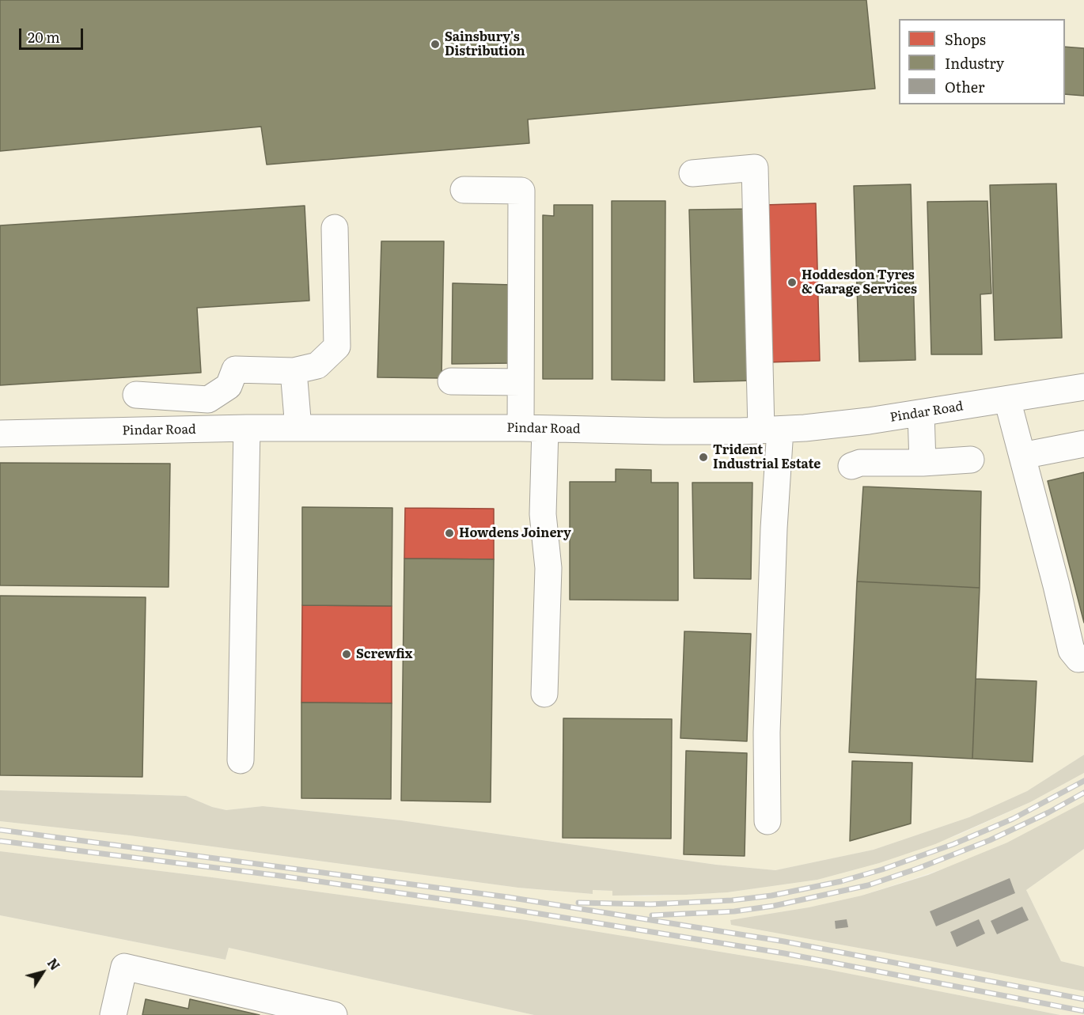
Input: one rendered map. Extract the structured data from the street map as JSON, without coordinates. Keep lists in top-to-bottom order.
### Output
{
  "streets": {
    "street": ["Pindar Road"]
  },
  "places": [
    "Sainsbury's Distribution",
    "Hoddesdon Tyres & Garage Services",
    "Trident Industrial Estate",
    "Howdens Joinery",
    "Screwfix"
  ],
  "legend": ["Shops", "Industry", "Other"],
  "scale_bar": "20 m",
  "north": "top right"
}
